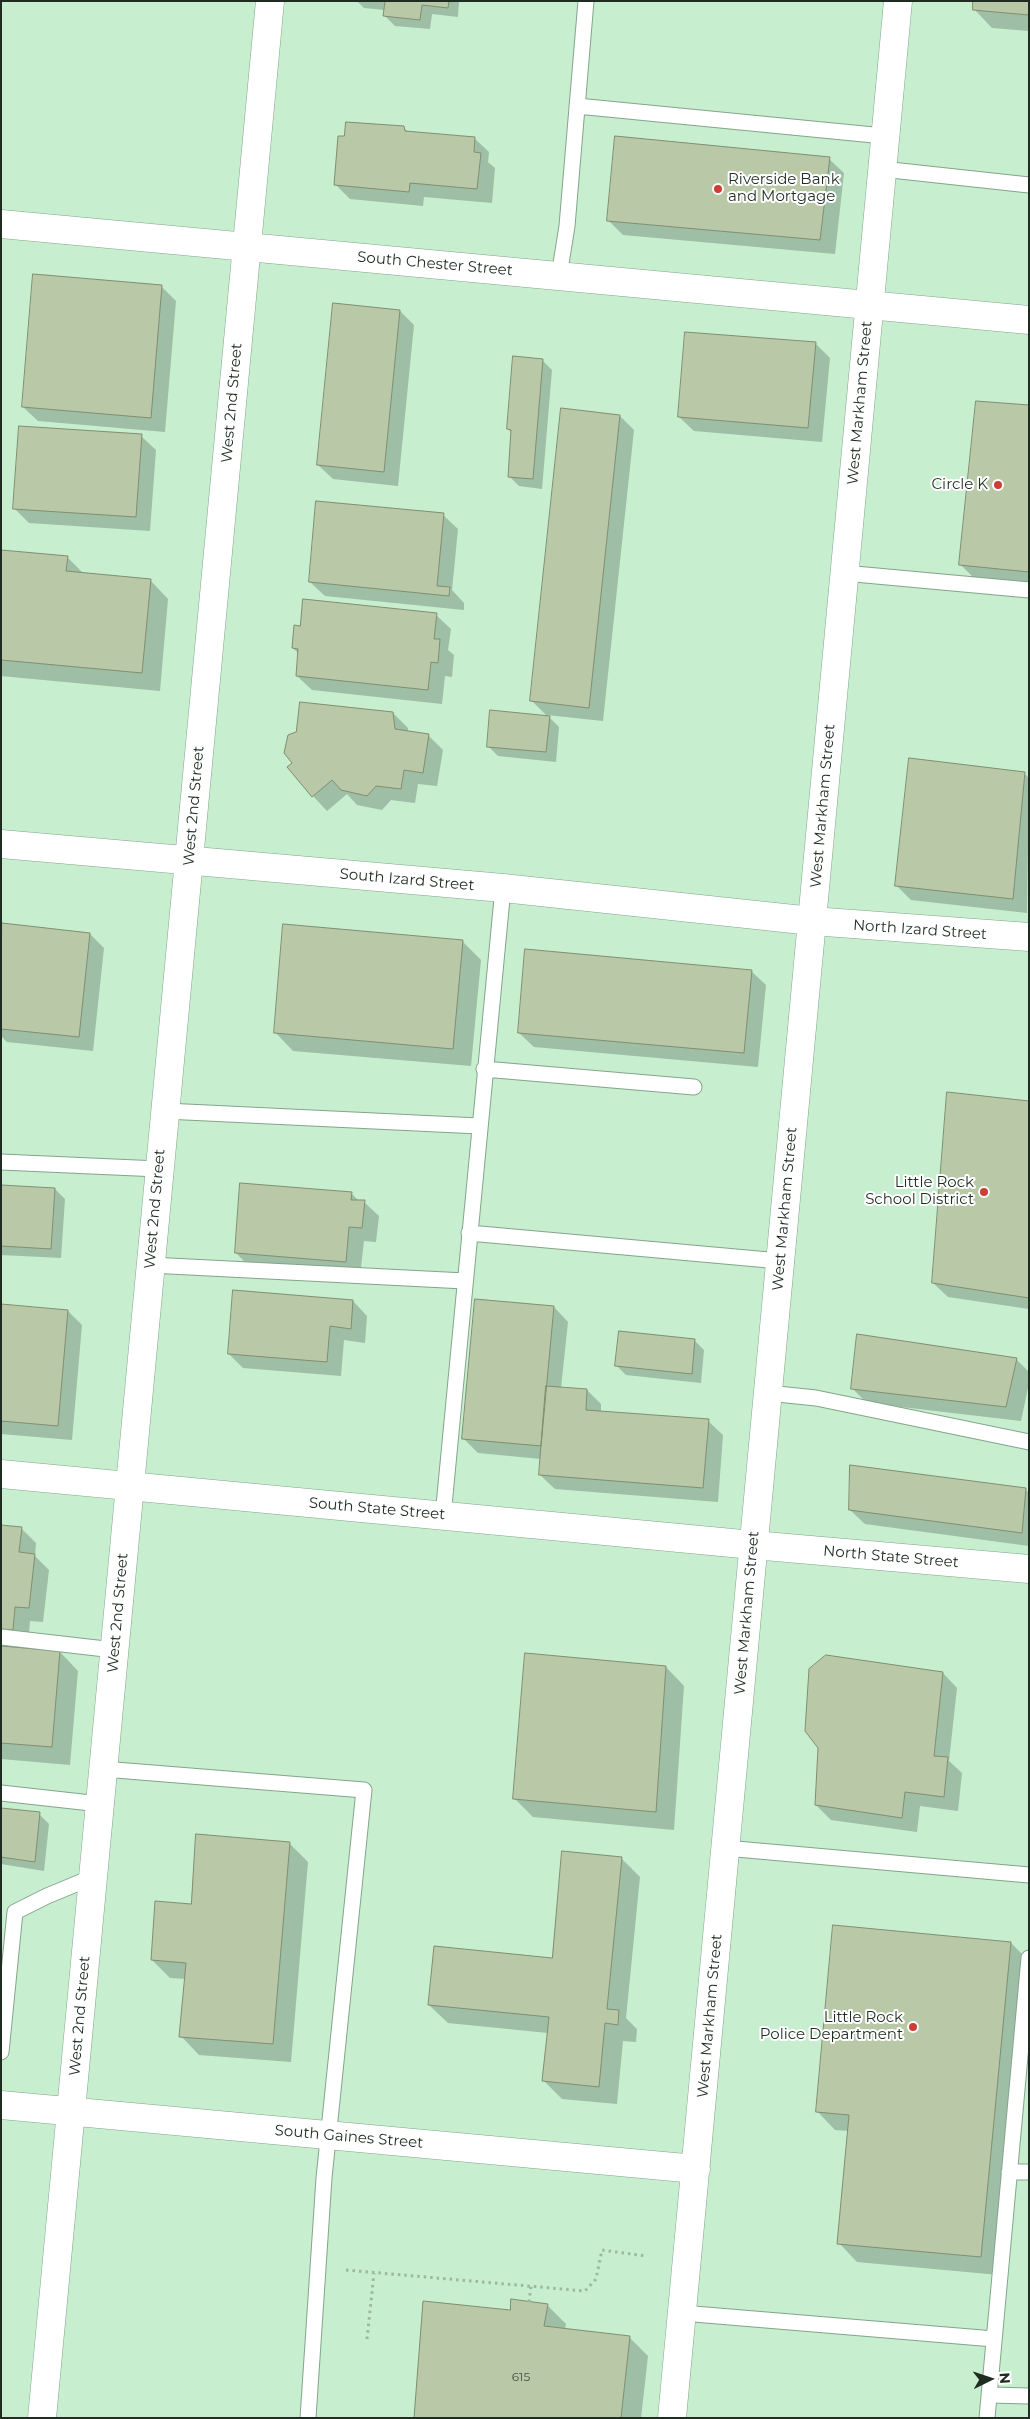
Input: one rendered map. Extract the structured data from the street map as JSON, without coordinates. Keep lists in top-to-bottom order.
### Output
{
  "streets": {
    "street": [
      "South Chester Street",
      "West 2nd Street",
      "West Markham Street",
      "South Izard Street",
      "North Izard Street",
      "South State Street",
      "North State Street",
      "South Gaines Street"
    ]
  },
  "crossings": [
    ["South Chester Street", "West 2nd Street"],
    ["South Chester Street", "West Markham Street"],
    ["West 2nd Street", "South Izard Street"],
    ["West 2nd Street", "South State Street"],
    ["West 2nd Street", "South Gaines Street"],
    ["West Markham Street", "South Izard Street"],
    ["West Markham Street", "North Izard Street"],
    ["West Markham Street", "South State Street"],
    ["West Markham Street", "North State Street"],
    ["West Markham Street", "South Gaines Street"],
    ["South Izard Street", "North Izard Street"],
    ["South State Street", "North State Street"]
  ],
  "places": [
    "Riverside Bank and Mortgage",
    "Circle K",
    "Little Rock School District",
    "Little Rock Police Department"
  ],
  "house_numbers": ["615"],
  "north": "right"
}
